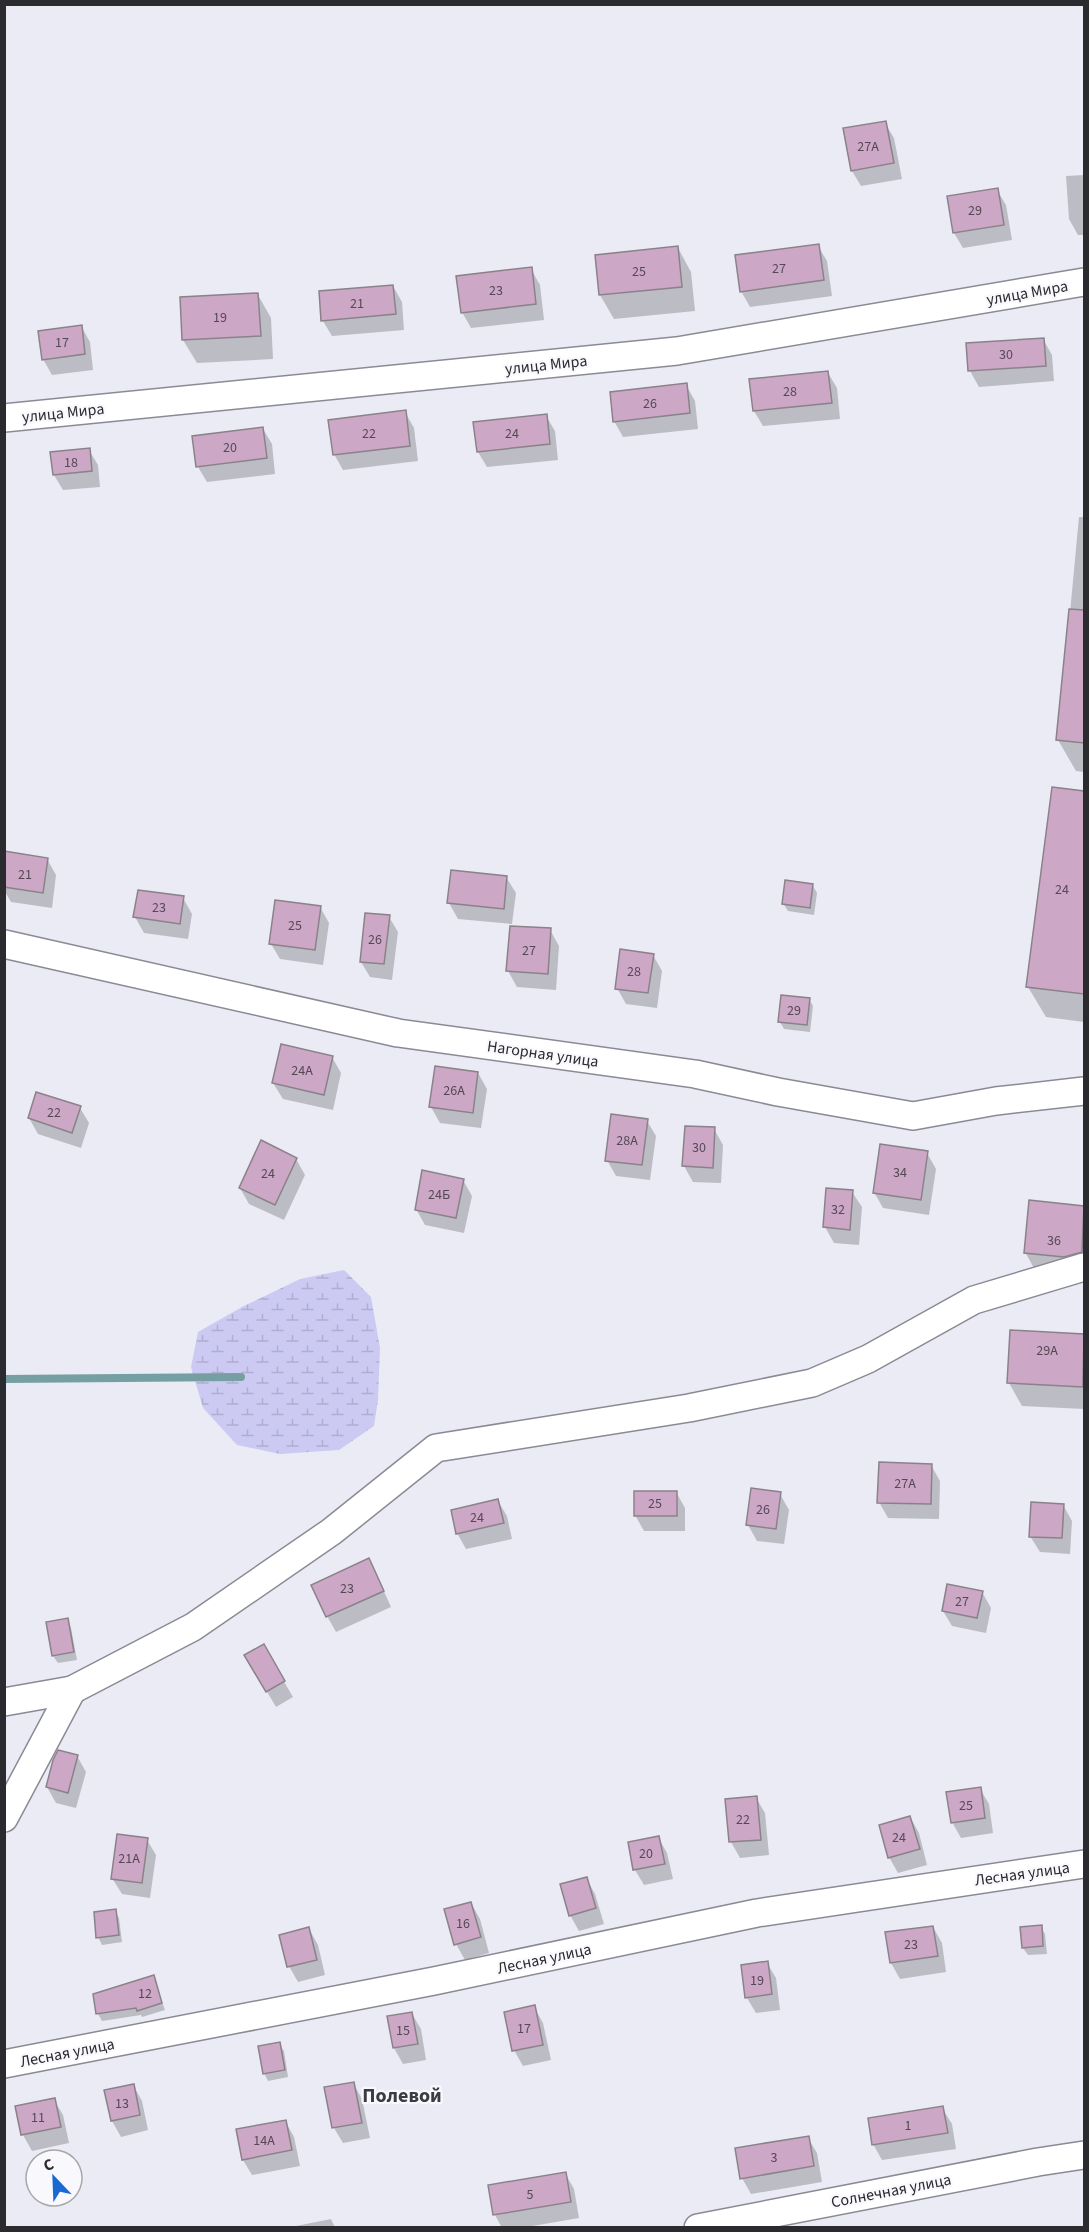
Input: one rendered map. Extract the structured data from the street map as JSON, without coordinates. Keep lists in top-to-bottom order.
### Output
{
  "streets": {
    "street": [
      "улица Мира",
      "Нагорная улица",
      "Лесная улица",
      "Солнечная улица"
    ]
  },
  "districts": ["Полевой"],
  "house_numbers": [
    "27А",
    "29",
    "27",
    "25",
    "23",
    "21",
    "19",
    "17",
    "30",
    "28",
    "26",
    "22",
    "24",
    "20",
    "18",
    "21",
    "24",
    "23",
    "25",
    "26",
    "27",
    "28",
    "29",
    "24А",
    "26А",
    "22",
    "28А",
    "30",
    "34",
    "24",
    "24Б",
    "32",
    "36",
    "29А",
    "27А",
    "25",
    "26",
    "24",
    "23",
    "27",
    "25",
    "22",
    "24",
    "20",
    "21А",
    "16",
    "23",
    "19",
    "12",
    "17",
    "15",
    "13",
    "11",
    "1",
    "14А",
    "3",
    "5"
  ],
  "north": "top left"
}
